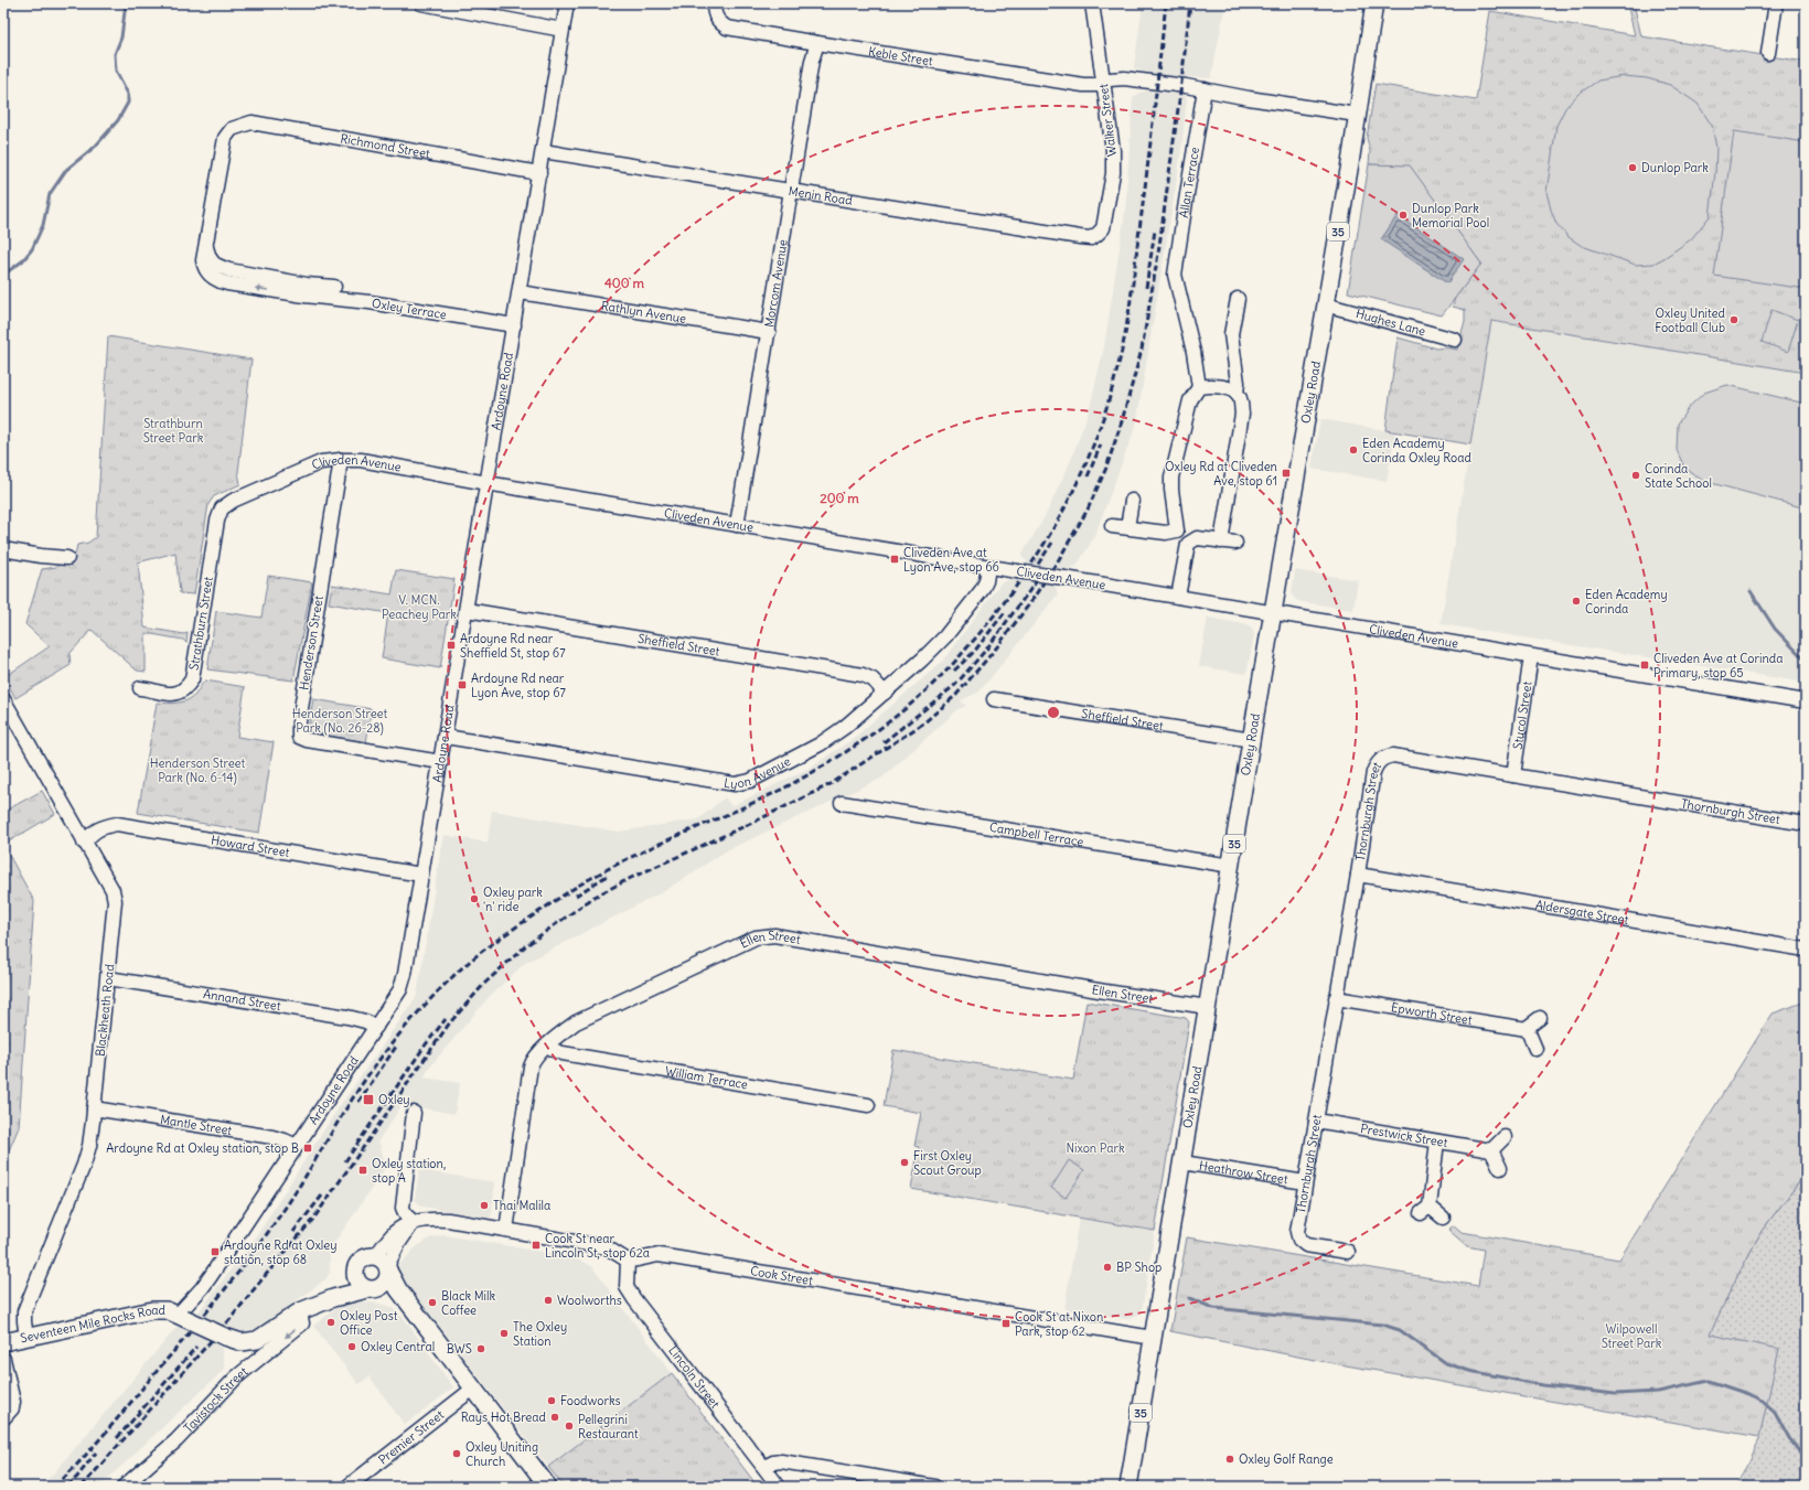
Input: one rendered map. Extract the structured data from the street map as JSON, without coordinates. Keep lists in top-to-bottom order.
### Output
{
  "streets": {
    "main road": ["35", "Oxley Road", "Seventeen Mile Rocks Road"],
    "street": [
      "Keble Street",
      "Walker Street",
      "Richmond Street",
      "Allan Terrace",
      "Menin Road",
      "Morcom Avenue",
      "Oxley Terrace",
      "Rathlyn Avenue",
      "Hughes Lane",
      "Ardoyne Road",
      "Cliveden Avenue",
      "Strathburn Street",
      "Henderson Street",
      "Sheffield Street",
      "Stucol Street",
      "Lyon Avenue",
      "Thornburgh Street",
      "Campbell Terrace",
      "Howard Street",
      "Aldersgate Street",
      "Ellen Street",
      "Annand Street",
      "Blackheath Road",
      "Epworth Street",
      "William Terrace",
      "Mantle Street",
      "Prestwick Street",
      "Heathrow Street",
      "Cook Street",
      "Lincoln Street",
      "Tavistock Street",
      "Premier Street"
    ]
  },
  "crossings": [
    ["Keble Street", "Walker Street"],
    ["Keble Street", "Morcom Avenue"],
    ["Walker Street", "Menin Road"],
    ["Richmond Street", "Oxley Terrace"],
    ["Richmond Street", "Ardoyne Road"],
    ["Menin Road", "Morcom Avenue"],
    ["Menin Road", "Ardoyne Road"],
    ["Morcom Avenue", "Rathlyn Avenue"],
    ["Morcom Avenue", "Cliveden Avenue"],
    ["Oxley Terrace", "Ardoyne Road"],
    ["Rathlyn Avenue", "Ardoyne Road"],
    ["Hughes Lane", "Oxley Road"],
    ["Ardoyne Road", "Cliveden Avenue"],
    ["Ardoyne Road", "Henderson Street"],
    ["Ardoyne Road", "Sheffield Street"],
    ["Ardoyne Road", "Lyon Avenue"],
    ["Ardoyne Road", "Howard Street"],
    ["Ardoyne Road", "Annand Street"],
    ["Ardoyne Road", "Mantle Street"],
    ["Ardoyne Road", "Seventeen Mile Rocks Road"],
    ["Oxley Road", "Cliveden Avenue"],
    ["Oxley Road", "Sheffield Street"],
    ["Oxley Road", "Campbell Terrace"],
    ["Oxley Road", "Ellen Street"],
    ["Oxley Road", "Heathrow Street"],
    ["Oxley Road", "Cook Street"],
    ["Cliveden Avenue", "Strathburn Street"],
    ["Cliveden Avenue", "Henderson Street"],
    ["Cliveden Avenue", "Stucol Street"],
    ["Cliveden Avenue", "Lyon Avenue"],
    ["Sheffield Street", "Lyon Avenue"],
    ["Stucol Street", "Thornburgh Street"],
    ["Thornburgh Street", "Aldersgate Street"],
    ["Thornburgh Street", "Epworth Street"],
    ["Thornburgh Street", "Prestwick Street"],
    ["Thornburgh Street", "Heathrow Street"],
    ["Howard Street", "Blackheath Road"],
    ["Ellen Street", "William Terrace"],
    ["Annand Street", "Blackheath Road"],
    ["Blackheath Road", "Mantle Street"],
    ["Blackheath Road", "Seventeen Mile Rocks Road"],
    ["Cook Street", "Lincoln Street"],
    ["Seventeen Mile Rocks Road", "Tavistock Street"]
  ],
  "one_way": ["Tavistock Street"],
  "parks": [
    "Strathburn Street Park",
    "V. MCN. Peachey Park",
    "Henderson Street Park (No. 26-28)",
    "Henderson Street Park (No. 6-14)",
    "Nixon Park",
    "Wilpowell Street Park"
  ],
  "places": {
    "other": [
      "Dunlop Park",
      "Dunlop Park Memorial Pool",
      "Oxley United Football Club",
      "Eden Academy Corinda Oxley Road",
      "Corinda State School",
      "Eden Academy Corinda",
      "Oxley park 'n' ride",
      "First Oxley Scout Group",
      "Thai Malila",
      "BP Shop",
      "Woolworths",
      "Black Milk Coffee",
      "Oxley Post Office",
      "The Oxley Station",
      "Oxley Central",
      "BWS",
      "Foodworks",
      "Rays Hot Bread",
      "Pellegrini Restaurant",
      "Oxley Uniting Church",
      "Oxley Golf Range"
    ],
    "transit": [
      "Oxley Rd at Cliveden Ave, stop 61",
      "Cliveden Ave at Lyon Ave, stop 66",
      "Ardoyne Rd near Sheffield St, stop 67",
      "Cliveden Ave at Corinda Primary, stop 65",
      "Ardoyne Rd near Lyon Ave, stop 67",
      "Oxley",
      "Ardoyne Rd at Oxley station, stop B",
      "Oxley station, stop A",
      "Cook St near Lincoln St, stop 62a",
      "Ardoyne Rd at Oxley station, stop 68",
      "Cook St at Nixon Park, stop 62"
    ]
  },
  "rings": ["400 m", "200 m"]
}
